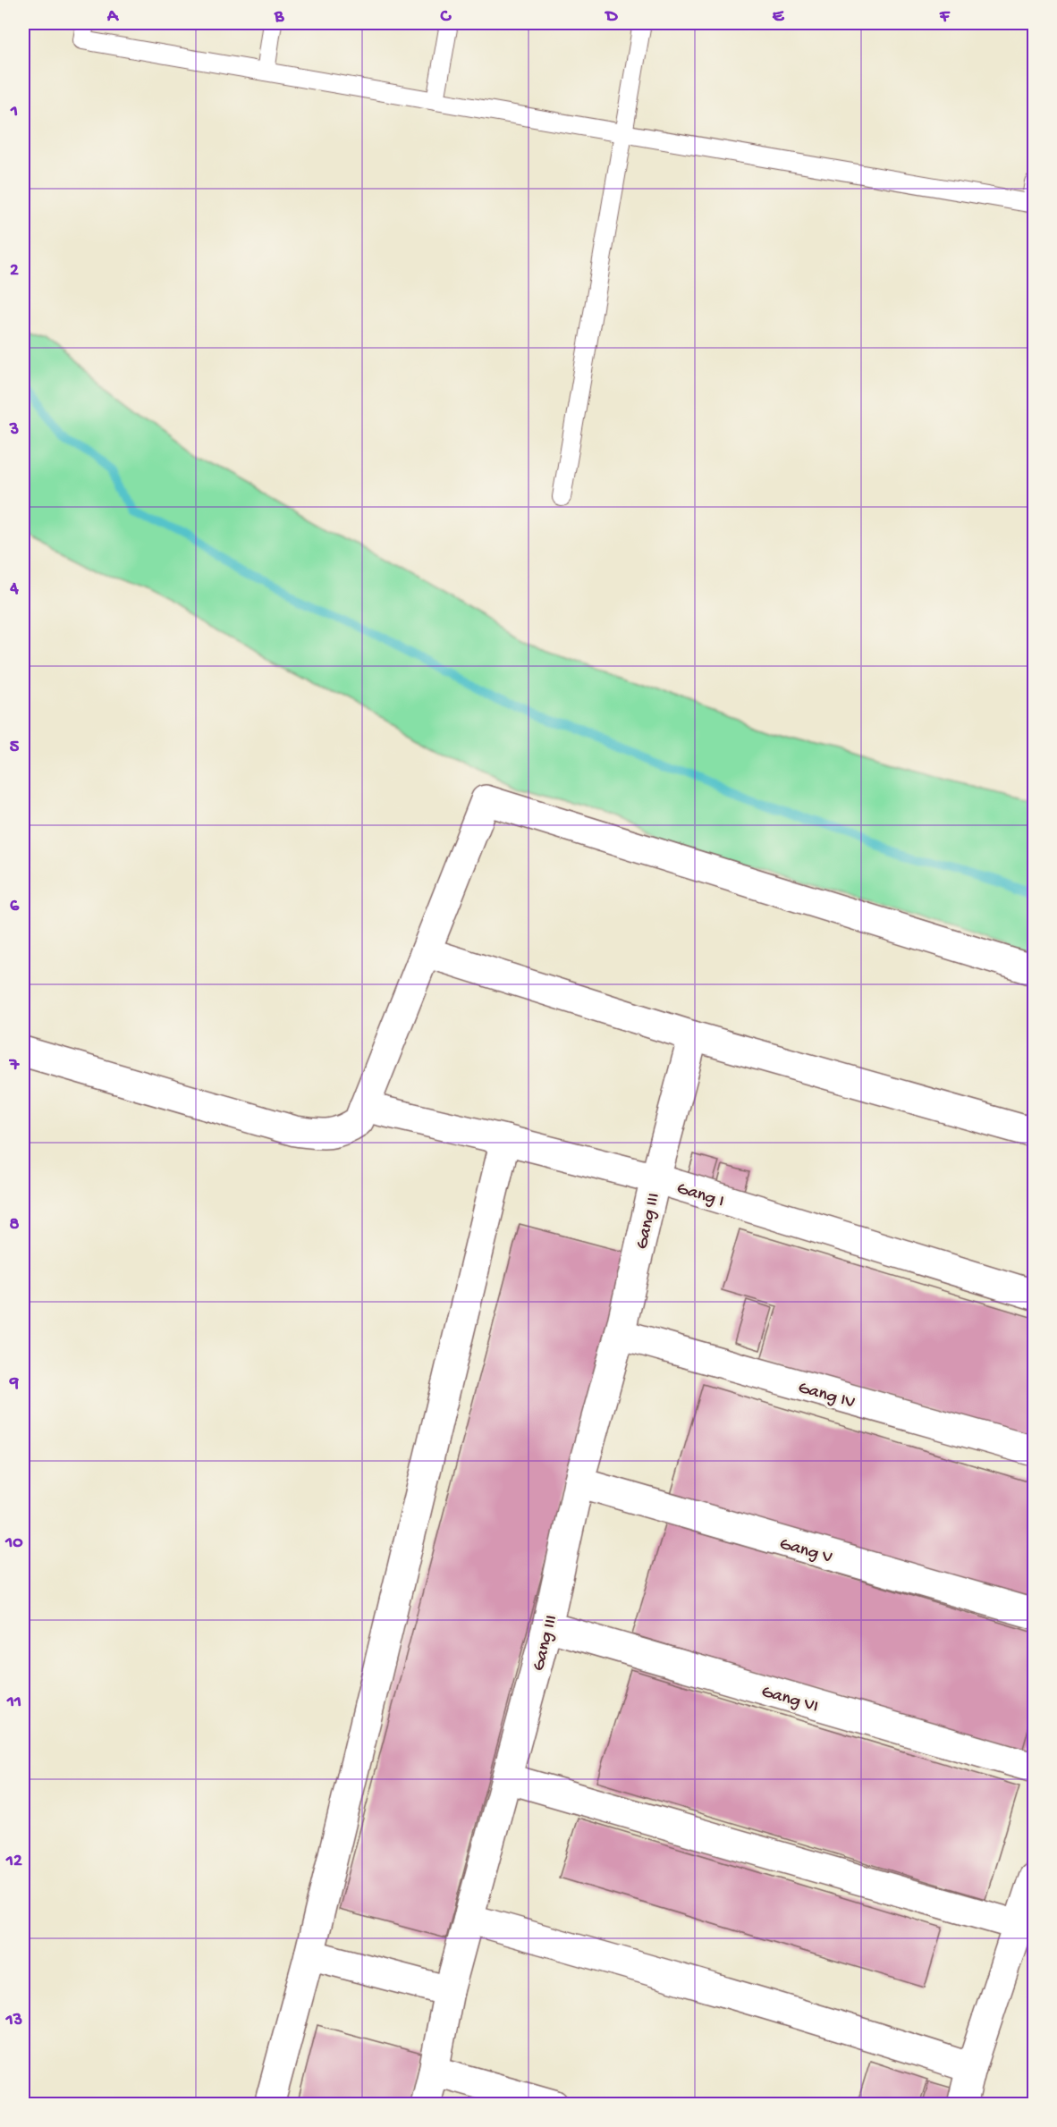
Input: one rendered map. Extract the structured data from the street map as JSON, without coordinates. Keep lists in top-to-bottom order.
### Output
{
  "streets": {
    "street": [
      "Gang I",
      "Gang III",
      "Gang IV",
      "Gang V",
      "Gang VI"
    ]
  },
  "crossings": [
    ["Gang I", "Gang III"],
    ["Gang III", "Gang IV"],
    ["Gang III", "Gang V"],
    ["Gang III", "Gang VI"]
  ],
  "grid": {
    "columns": [
      "A",
      "B",
      "C",
      "D",
      "E",
      "F"
    ],
    "rows": [
      "1",
      "2",
      "3",
      "4",
      "5",
      "6",
      "7",
      "8",
      "9",
      "10",
      "11",
      "12",
      "13"
    ]
  }
}
